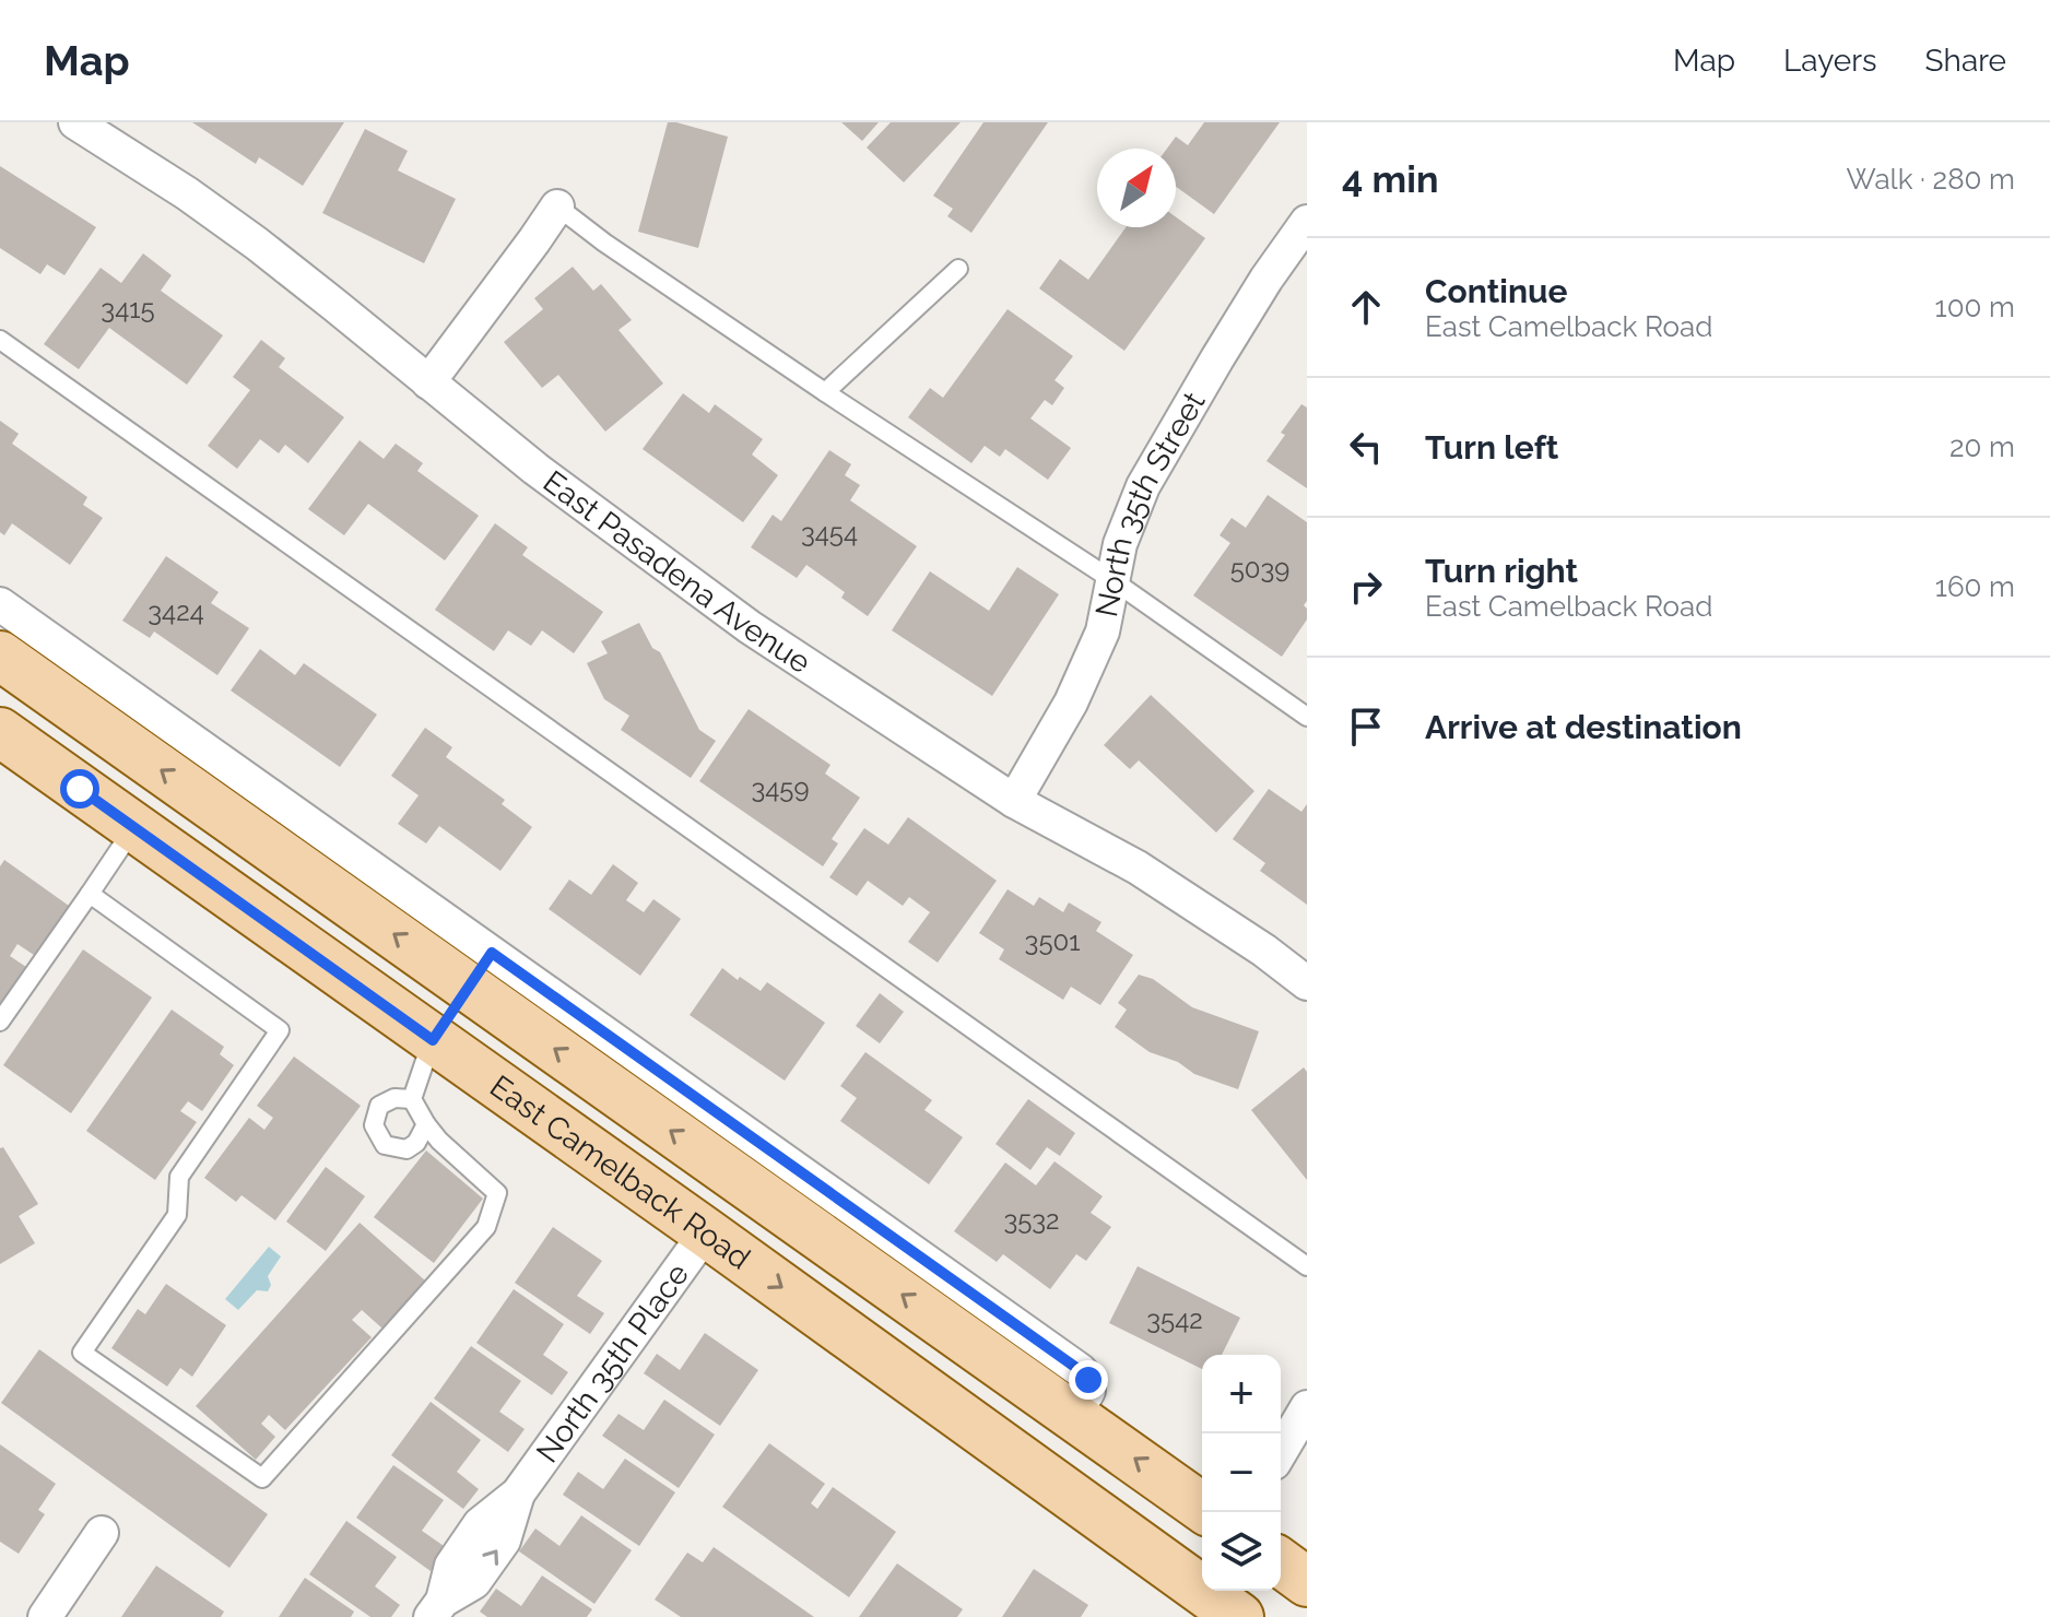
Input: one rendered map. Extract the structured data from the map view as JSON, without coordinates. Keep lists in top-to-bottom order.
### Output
{
  "streets": {
    "main road": ["East Camelback Road"],
    "street": ["North 35th Street", "East Pasadena Avenue", "North 35th Place"]
  },
  "crossings": [
    ["North 35th Street", "East Pasadena Avenue"],
    ["East Camelback Road", "North 35th Place"]
  ],
  "house_numbers": [
    "3415",
    "3454",
    "5039",
    "3424",
    "3459",
    "3501",
    "3532",
    "3542"
  ],
  "north": "top right",
  "page": {
    "header": "Map",
    "nav": ["Map", "Layers", "Share"],
    "heading": ["4 min", "Walk · 280 m"],
    "list": [
      ["Continue", "East Camelback Road", "100 m"],
      ["Turn left", "20 m"],
      ["Turn right", "East Camelback Road", "160 m"],
      "Arrive at destination"
    ],
    "map_buttons": ["+", "−"]
  }
}
